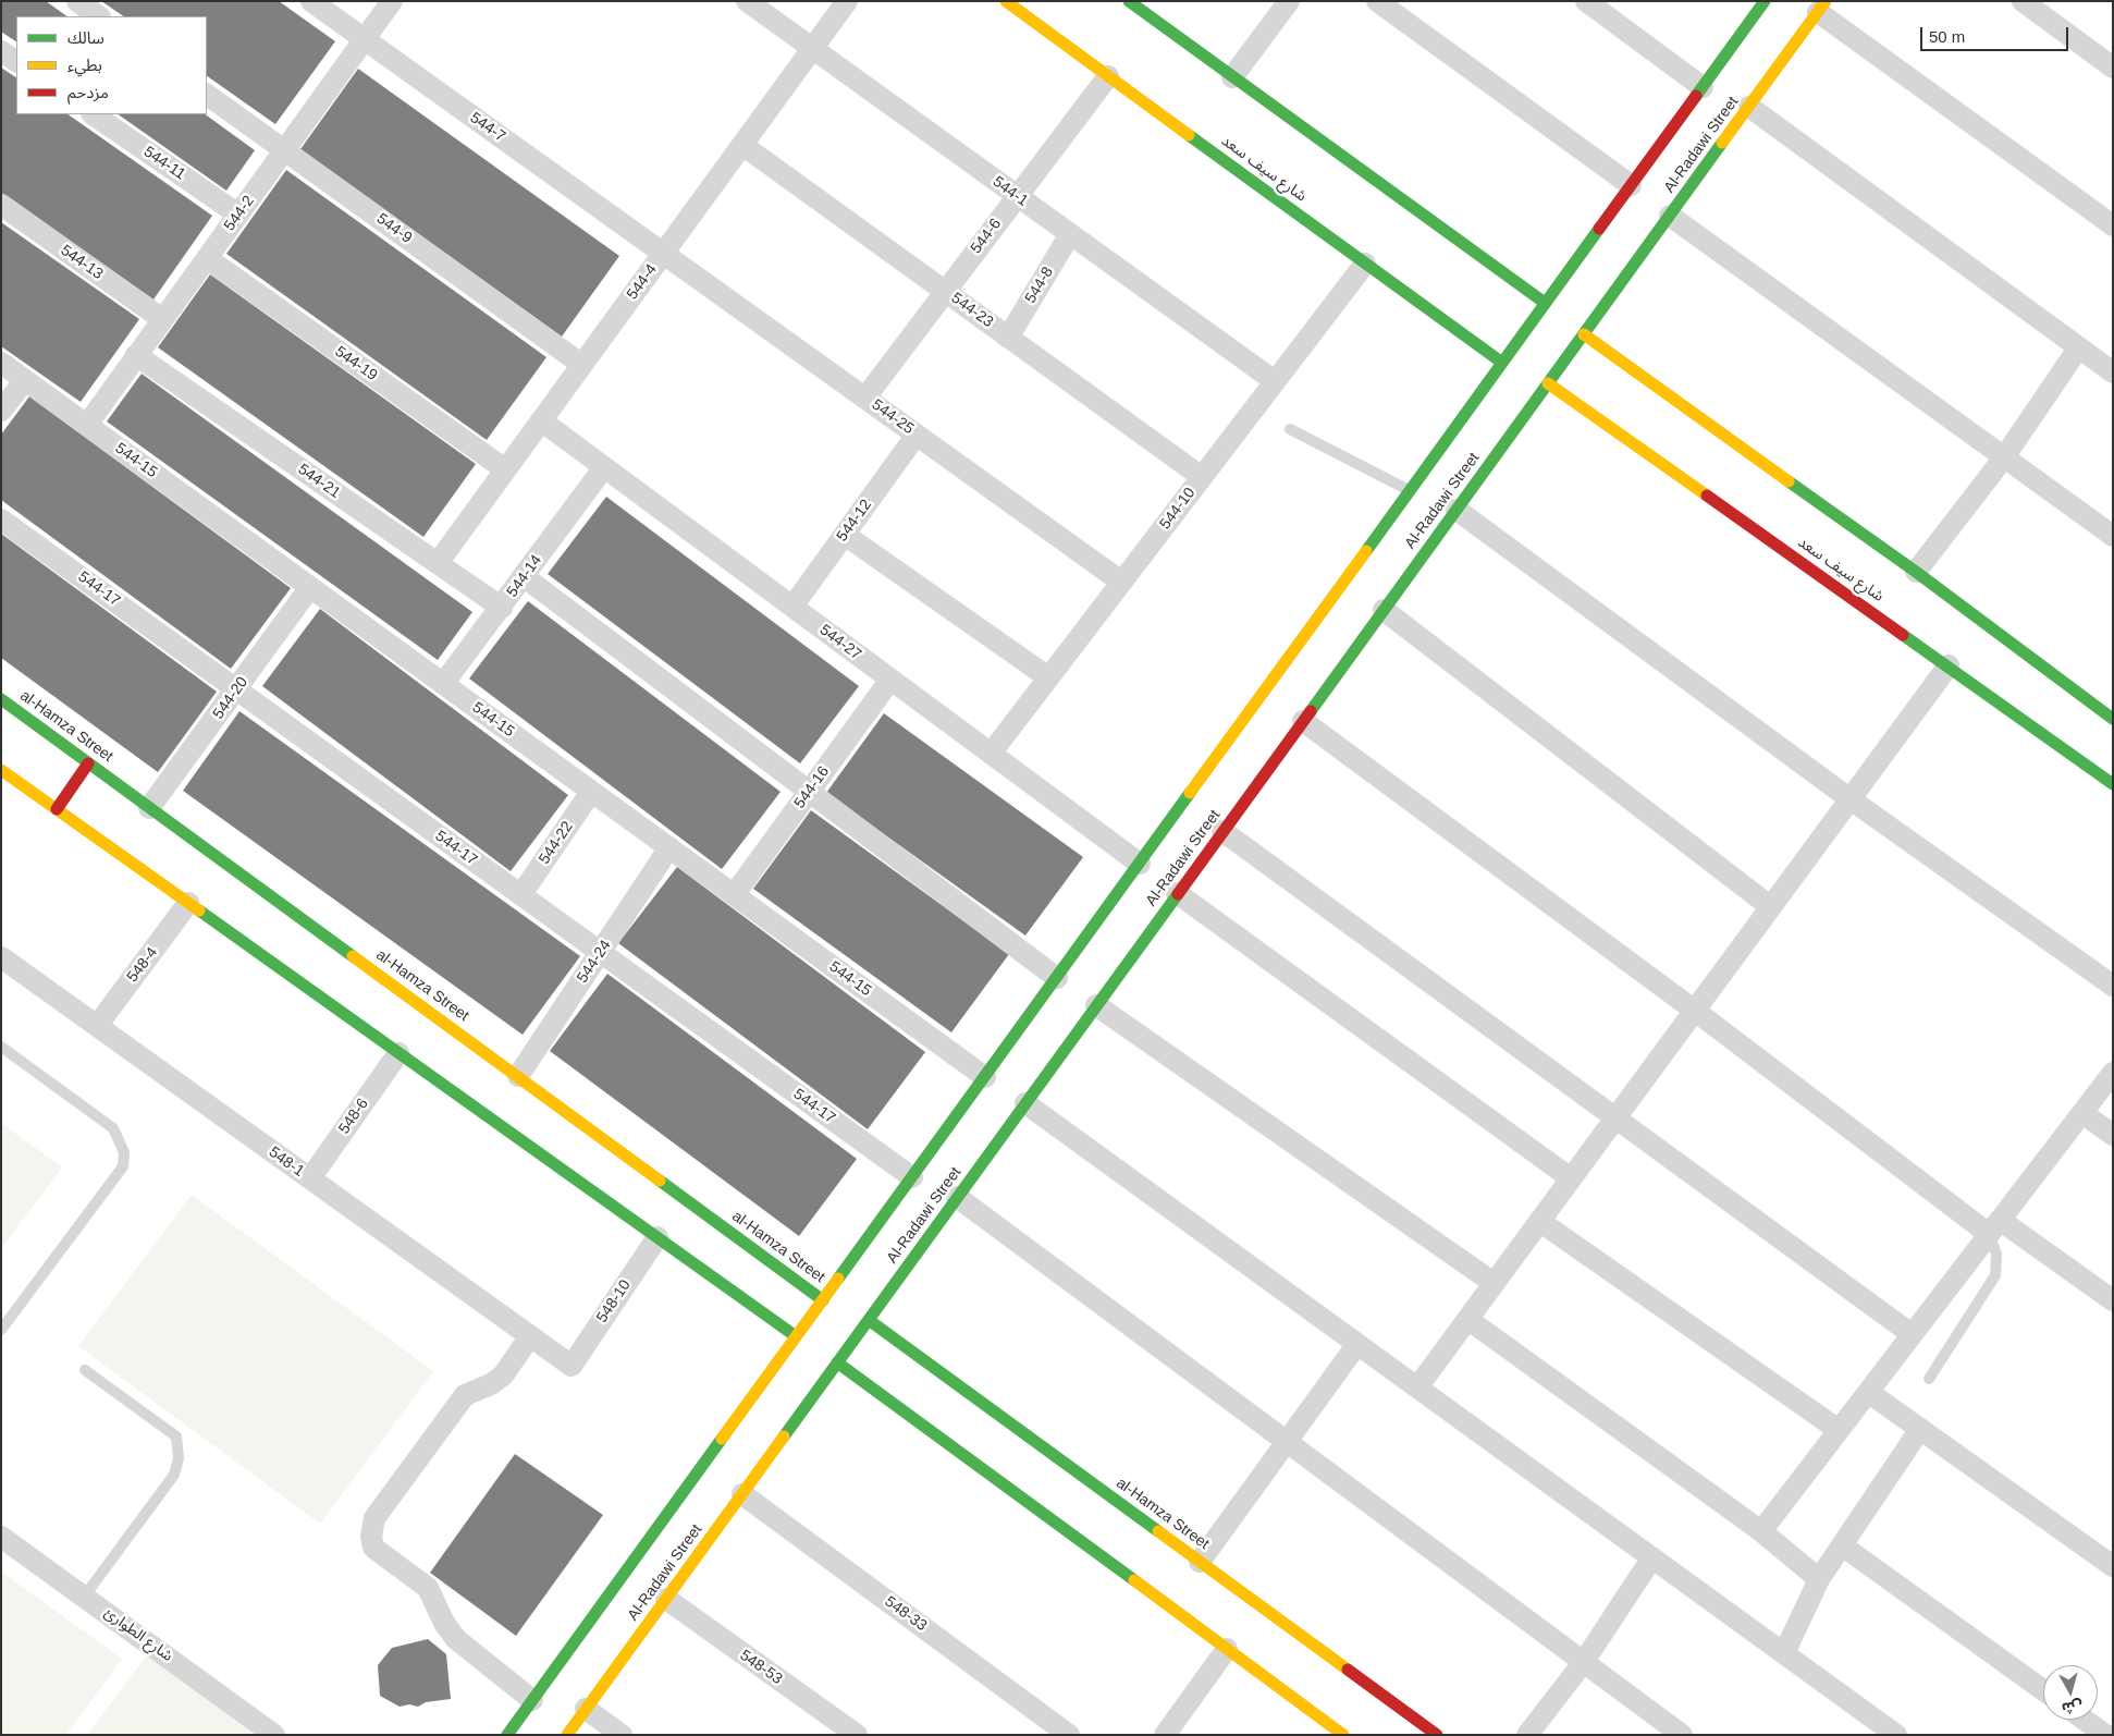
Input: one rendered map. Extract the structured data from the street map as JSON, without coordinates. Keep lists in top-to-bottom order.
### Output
{
  "streets": {
    "street": [
      "544-7",
      "Al-Radawi Street",
      "544-11",
      "شارع سيف سعد",
      "544-1",
      "544-2",
      "544-9",
      "544-6",
      "544-13",
      "544-4",
      "544-8",
      "544-23",
      "544-19",
      "544-25",
      "544-15",
      "544-21",
      "544-10",
      "544-12",
      "544-14",
      "544-17",
      "544-27",
      "544-20",
      "al-Hamza Street",
      "544-16",
      "544-22",
      "544-24",
      "548-4",
      "548-6",
      "548-1",
      "548-10",
      "548-33",
      "شارع الطوارئ",
      "548-53"
    ]
  },
  "crossings": [
    ["544-7", "544-2"],
    ["544-7", "544-4"],
    ["544-7", "544-25"],
    ["Al-Radawi Street", "شارع سيف سعد"],
    ["Al-Radawi Street", "544-15"],
    ["Al-Radawi Street", "544-17"],
    ["Al-Radawi Street", "544-27"],
    ["Al-Radawi Street", "al-Hamza Street"],
    ["Al-Radawi Street", "548-33"],
    ["Al-Radawi Street", "548-53"],
    ["544-11", "544-2"],
    ["شارع سيف سعد", "544-6"],
    ["شارع سيف سعد", "544-10"],
    ["544-1", "544-6"],
    ["544-1", "544-4"],
    ["544-1", "544-8"],
    ["544-1", "544-10"],
    ["544-2", "544-9"],
    ["544-2", "544-13"],
    ["544-2", "544-19"],
    ["544-2", "544-15"],
    ["544-2", "544-21"],
    ["544-9", "544-4"],
    ["544-6", "544-23"],
    ["544-6", "544-25"],
    ["544-4", "544-23"],
    ["544-4", "544-19"],
    ["544-4", "544-25"],
    ["544-4", "544-21"],
    ["544-4", "544-27"],
    ["544-8", "544-23"],
    ["544-23", "544-10"],
    ["544-25", "544-10"],
    ["544-25", "544-12"],
    ["544-15", "544-14"],
    ["544-15", "544-20"],
    ["544-15", "544-16"],
    ["544-15", "544-22"],
    ["544-15", "544-24"],
    ["544-21", "544-14"],
    ["544-10", "544-27"],
    ["544-12", "544-27"],
    ["544-14", "544-27"],
    ["544-17", "544-20"],
    ["544-17", "544-22"],
    ["544-17", "544-24"],
    ["544-27", "544-16"],
    ["544-20", "al-Hamza Street"],
    ["al-Hamza Street", "544-24"],
    ["548-4", "548-1"],
    ["548-6", "548-1"],
    ["548-1", "548-10"]
  ],
  "legend": ["سالك", "بطيء", "مزدحم"],
  "scale_bar": "50 m",
  "north": "bottom"
}
